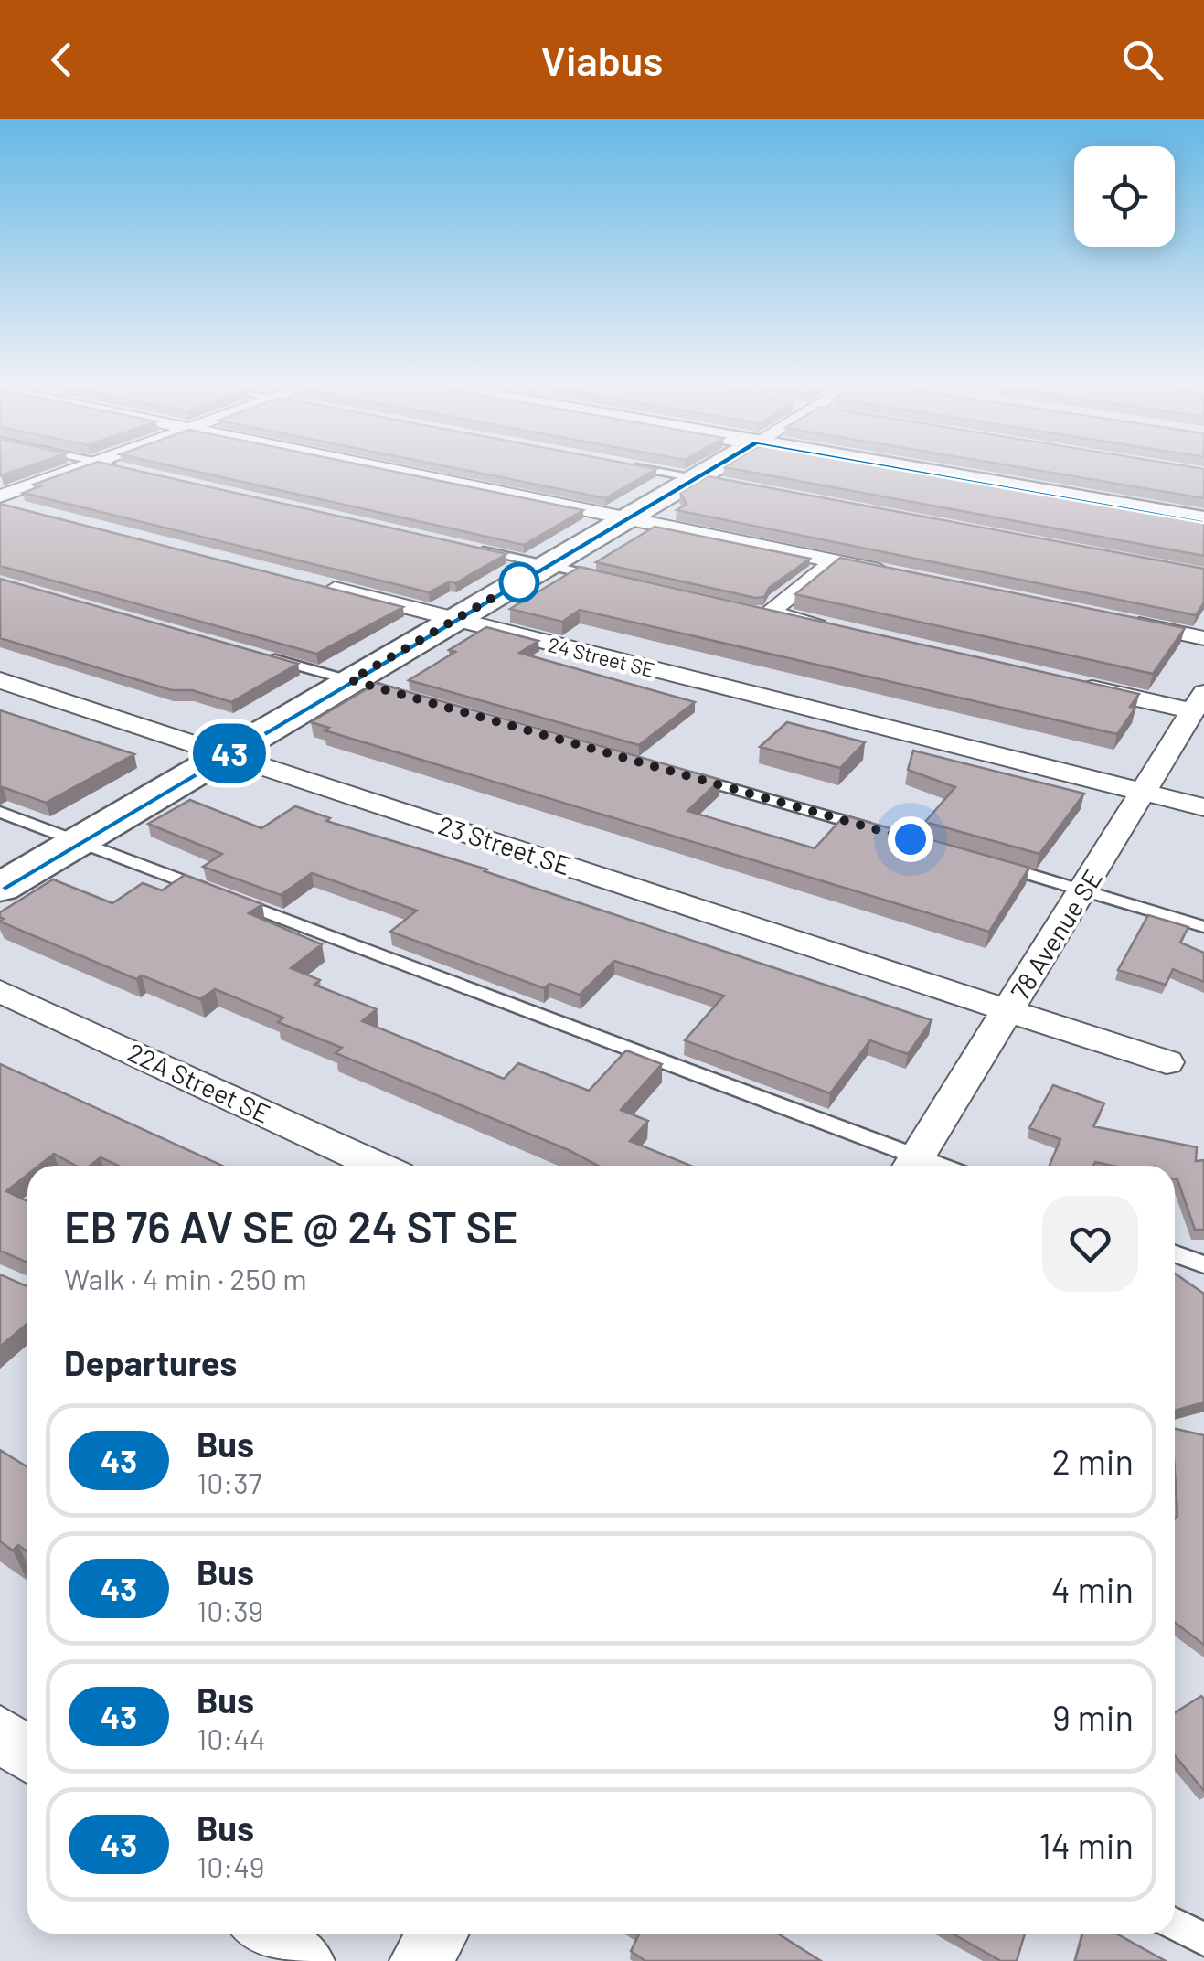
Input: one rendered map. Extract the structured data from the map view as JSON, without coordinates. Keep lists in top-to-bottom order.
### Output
{
  "streets": {
    "street": [
      "24 Street SE",
      "23 Street SE",
      "78 Avenue SE",
      "22A Street SE"
    ]
  },
  "crossings": [
    ["24 Street SE", "78 Avenue SE"],
    ["23 Street SE", "78 Avenue SE"]
  ],
  "lines": ["bus line 43"],
  "page": {
    "header": "Viabus",
    "on_map": "43",
    "heading": [
      ["EB 76 AV SE @ 24 ST SE", "Walk · 4 min · 250 m"],
      "Departures"
    ],
    "list": [
      {
        "mark": "43",
        "name": "Bus",
        "note": "10:37",
        "value": "2 min"
      },
      {
        "mark": "43",
        "name": "Bus",
        "note": "10:39",
        "value": "4 min"
      },
      {
        "mark": "43",
        "name": "Bus",
        "note": "10:44",
        "value": "9 min"
      },
      {
        "mark": "43",
        "name": "Bus",
        "note": "10:49",
        "value": "14 min"
      }
    ]
  }
}
